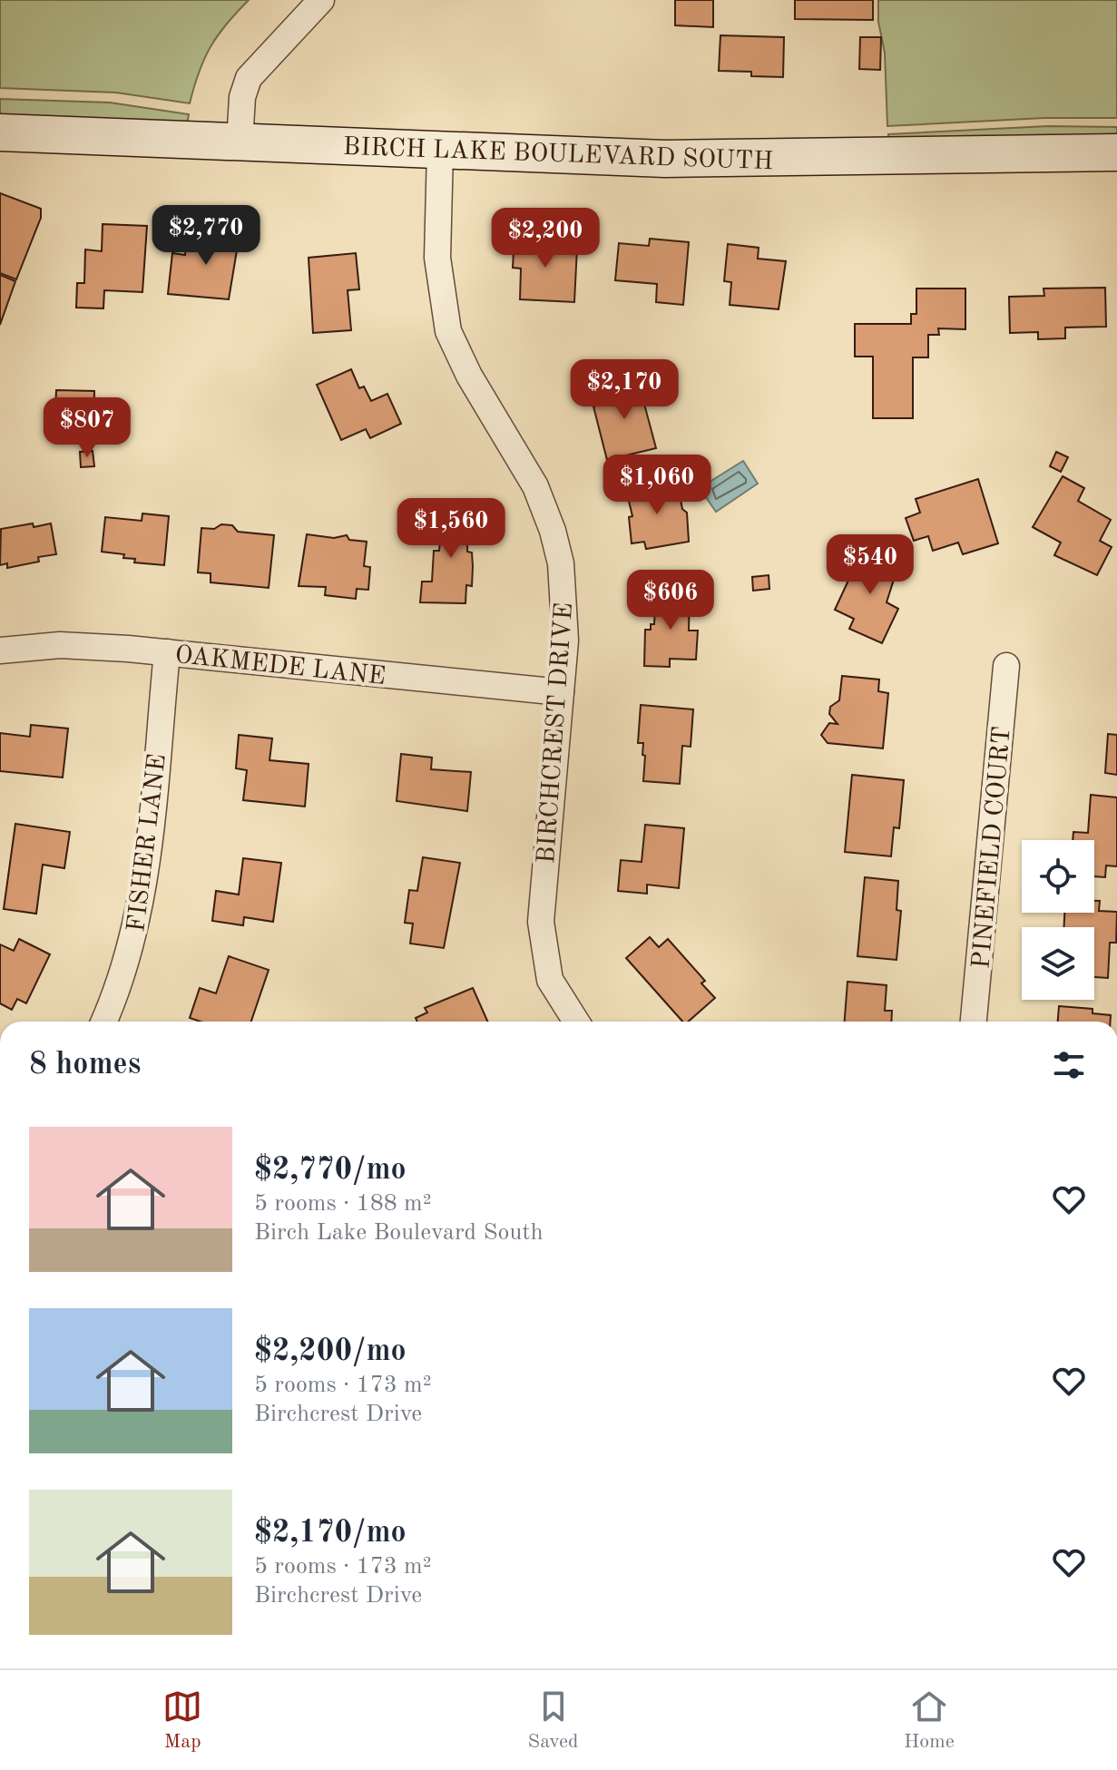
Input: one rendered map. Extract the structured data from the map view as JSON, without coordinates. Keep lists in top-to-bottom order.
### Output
{
  "streets": {
    "street": [
      "BIRCH LAKE BOULEVARD SOUTH",
      "OAKMEDE LANE",
      "BIRCHCREST DRIVE",
      "FISHER LANE",
      "PINEFIELD COURT"
    ]
  },
  "crossings": [
    ["BIRCH LAKE BOULEVARD SOUTH", "BIRCHCREST DRIVE"],
    ["OAKMEDE LANE", "BIRCHCREST DRIVE"],
    ["OAKMEDE LANE", "FISHER LANE"]
  ],
  "page": {
    "price": [
      "$2,770",
      "$2,200",
      "$2,170",
      "$807",
      "$1,060",
      "$1,560",
      "$540",
      "$606"
    ],
    "heading": "8 homes",
    "list": [
      {
        "name": "$2,770/mo",
        "note": "5 rooms · 188 m² · Birch Lake Boulevard South"
      },
      {
        "name": "$2,200/mo",
        "note": "5 rooms · 173 m² · Birchcrest Drive"
      },
      {
        "name": "$2,170/mo",
        "note": "5 rooms · 173 m² · Birchcrest Drive"
      }
    ],
    "tabs": ["Map", "Saved", "Home"]
  }
}
